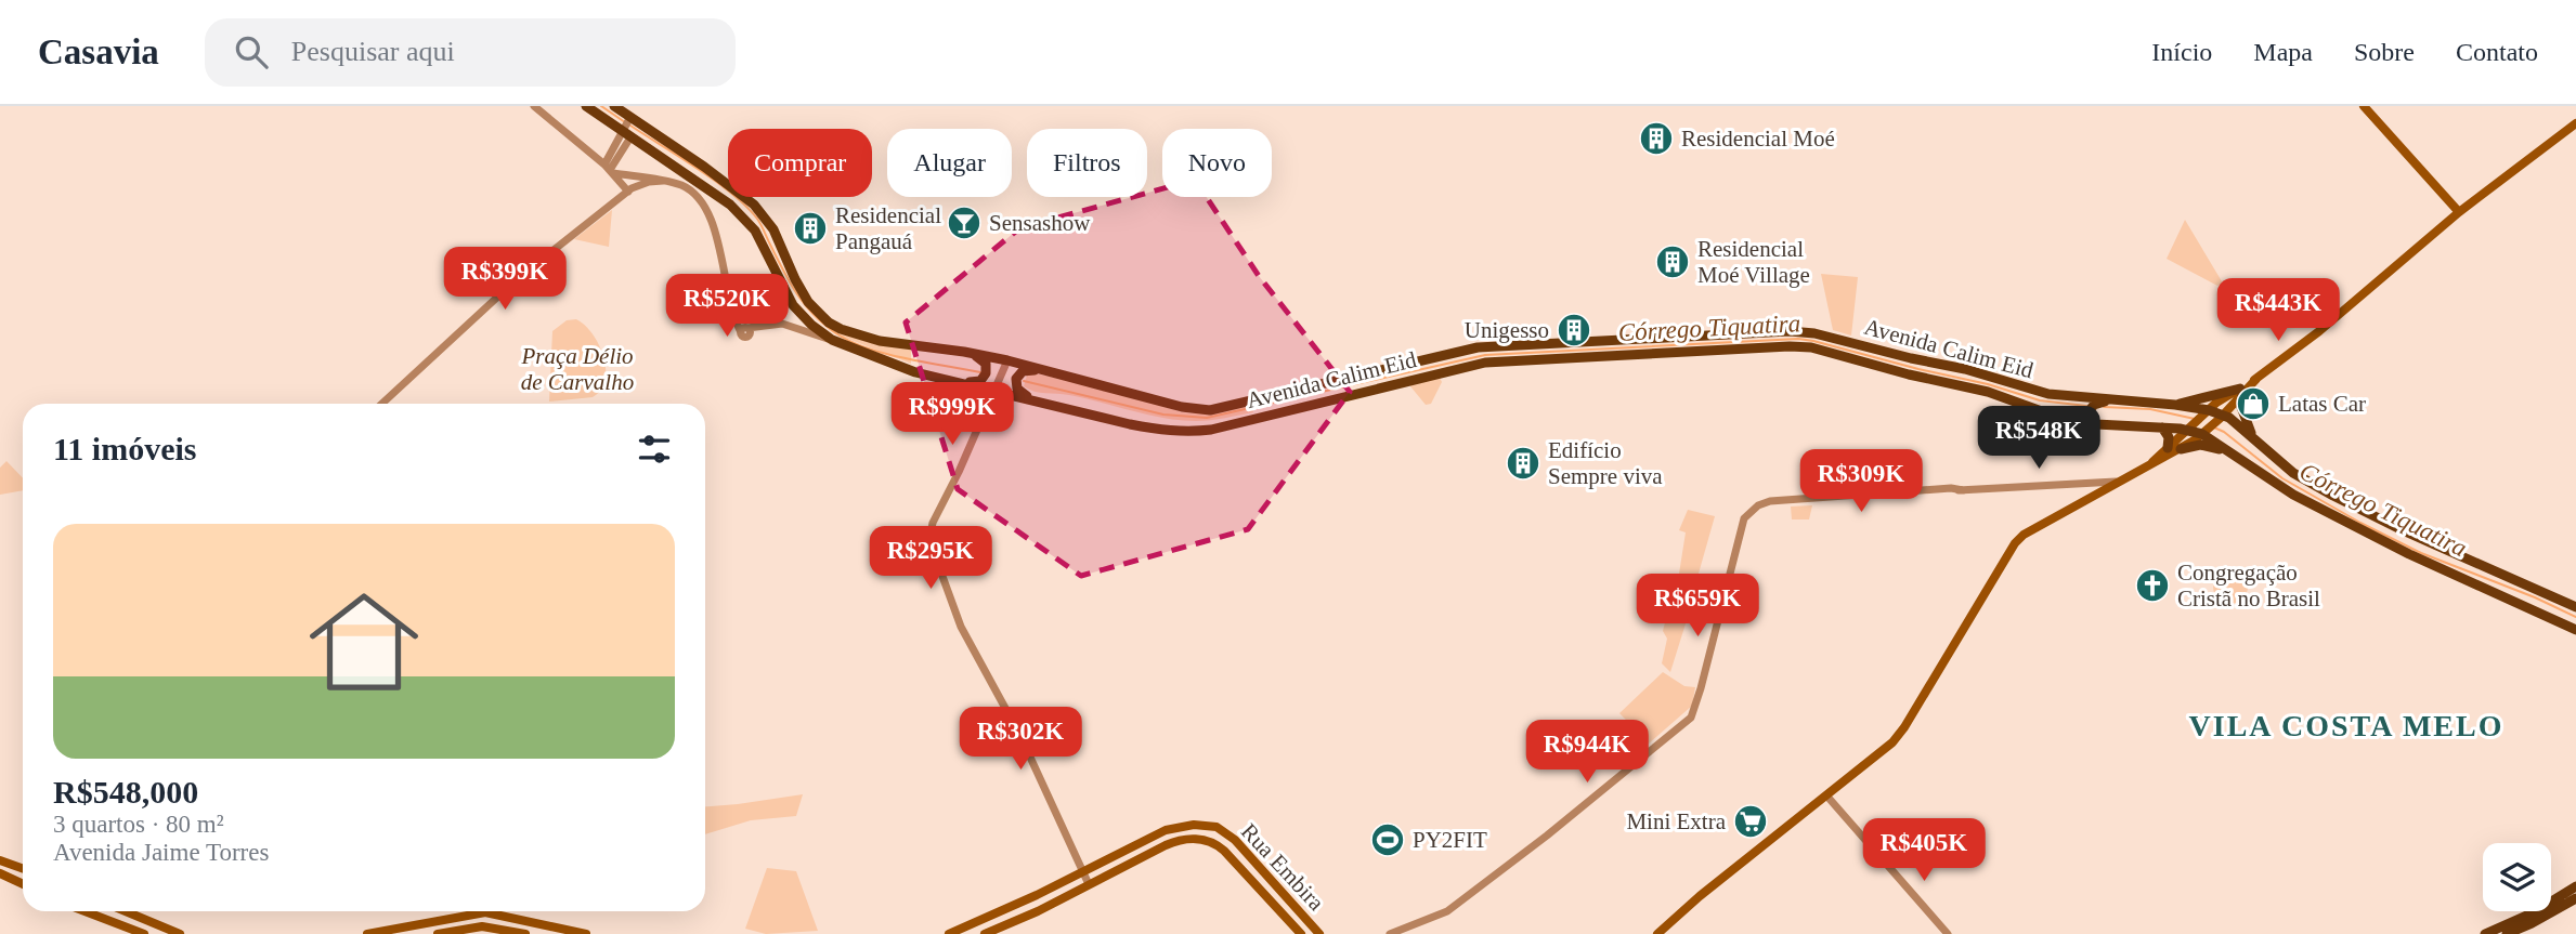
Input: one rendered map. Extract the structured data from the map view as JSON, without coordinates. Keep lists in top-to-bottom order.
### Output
{
  "streets": {
    "main road": ["Avenida Calim Eid", "Rua Embira"]
  },
  "districts": ["VILA COSTA MELO"],
  "water": ["Córrego Tiquatira"],
  "parks": ["Praça Délio de Carvalho"],
  "places": {
    "building": [
      "Residencial Moé",
      "Residencial Pangauá",
      "Residencial Moé Village",
      "Unigesso",
      "Edifício Sempre viva"
    ],
    "bar": ["Sensashow"],
    "shop": ["Latas Car"],
    "church": ["Congregação Cristã no Brasil"],
    "supermarket": ["Mini Extra"],
    "sports": ["PY2FIT"]
  },
  "page": {
    "header": "Casavia",
    "search": "Pesquisar aqui",
    "nav": [
      "Início",
      "Mapa",
      "Sobre",
      "Contato"
    ],
    "chip": [
      "Comprar",
      "Alugar",
      "Filtros",
      "Novo"
    ],
    "price": [
      "R$399K",
      "R$520K",
      "R$443K",
      "R$999K",
      "R$548K",
      "R$309K",
      "R$295K",
      "R$659K",
      "R$302K",
      "R$944K",
      "R$405K"
    ],
    "heading": "11 imóveis",
    "list": [
      {
        "name": "R$548,000",
        "note": "3 quartos · 80 m² · Avenida Jaime Torres"
      }
    ]
  }
}
